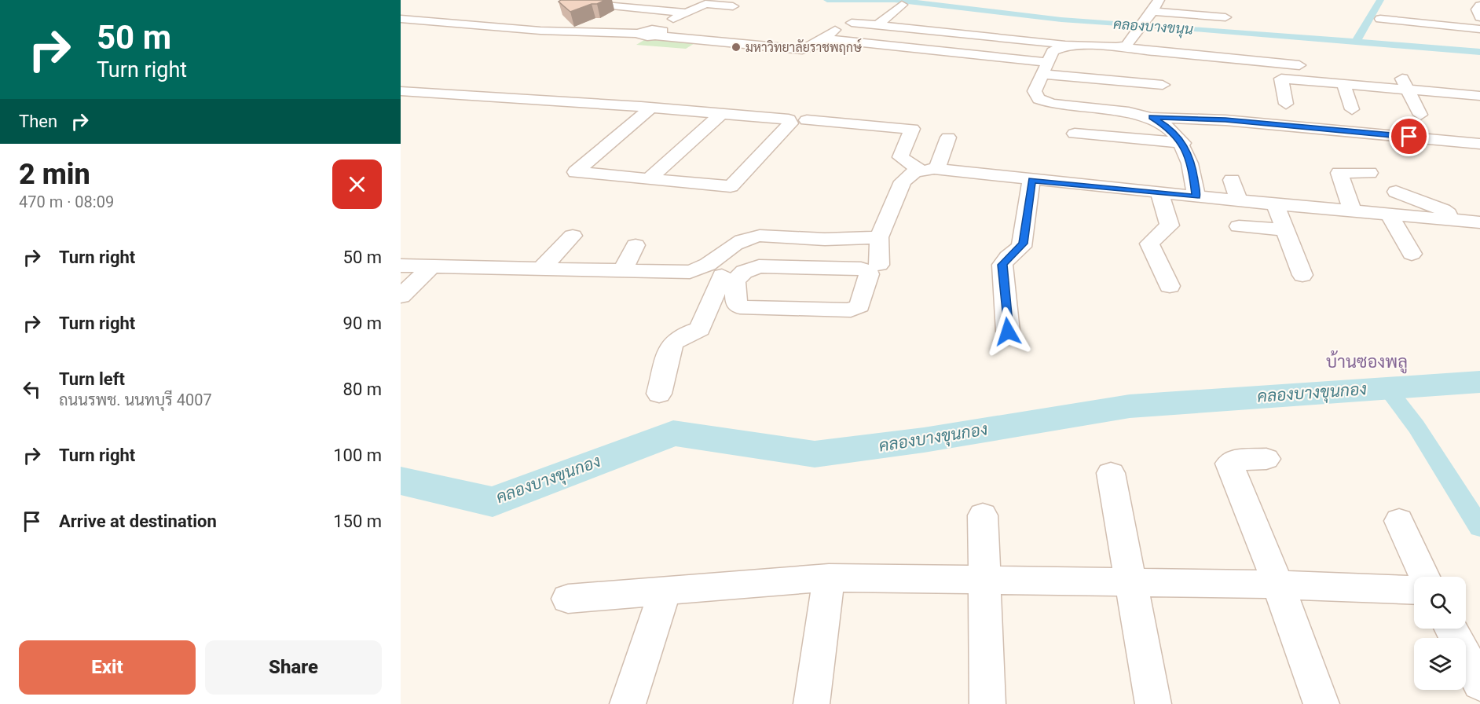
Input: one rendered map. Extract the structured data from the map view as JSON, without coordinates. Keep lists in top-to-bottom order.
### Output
{
  "districts": ["บ้านซองพลู"],
  "water": ["คลองบางขนุน", "คลองบางขุนกอง"],
  "places": ["มหาวิทยาลัยราชพฤกษ์"],
  "page": {
    "turn": ["50 m", "Turn right"],
    "then": "Then",
    "heading": ["2 min", "470 m · 08:09"],
    "list": [
      {
        "name": "Turn right",
        "value": "50 m"
      },
      {
        "name": "Turn right",
        "value": "90 m"
      },
      {
        "name": "Turn left",
        "note": "ถนนรพช. นนทบุรี 4007",
        "value": "80 m"
      },
      {
        "name": "Turn right",
        "value": "100 m"
      },
      {
        "name": "Arrive at destination",
        "value": "150 m"
      }
    ],
    "buttons": ["Exit", "Share"]
  }
}
